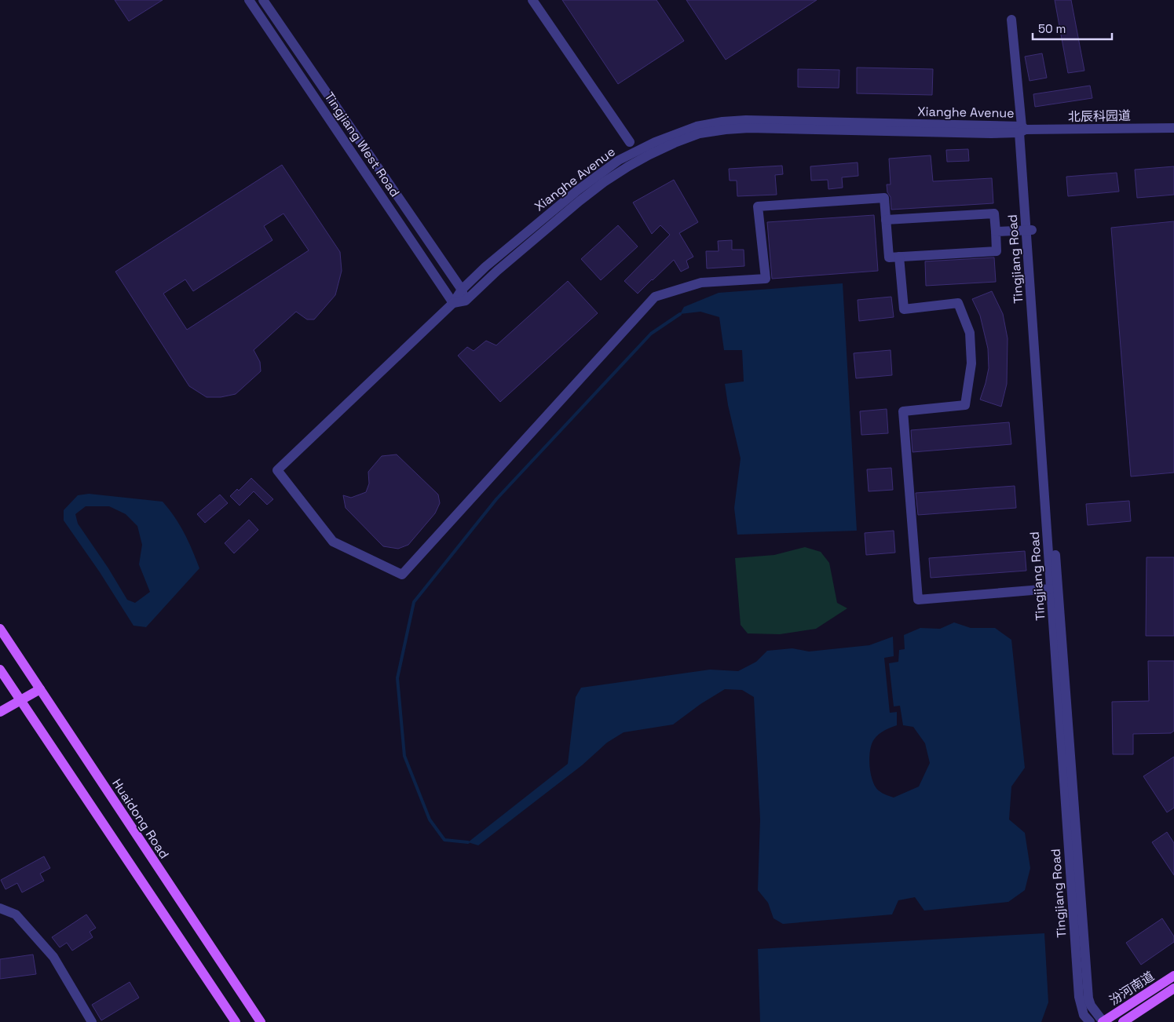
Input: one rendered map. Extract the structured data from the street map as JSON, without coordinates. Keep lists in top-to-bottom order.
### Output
{
  "streets": {
    "main road": ["Huaidong Road", "汾河南道"],
    "street": [
      "Xianghe Avenue",
      "北辰科园道",
      "Tingjiang West Road",
      "Tingjiang Road"
    ]
  },
  "crossings": [
    ["Xianghe Avenue", "北辰科园道"],
    ["Xianghe Avenue", "Tingjiang West Road"],
    ["Xianghe Avenue", "Tingjiang Road"],
    ["北辰科园道", "Tingjiang Road"],
    ["Tingjiang Road", "汾河南道"]
  ],
  "scale_bar": "50 m"
}
